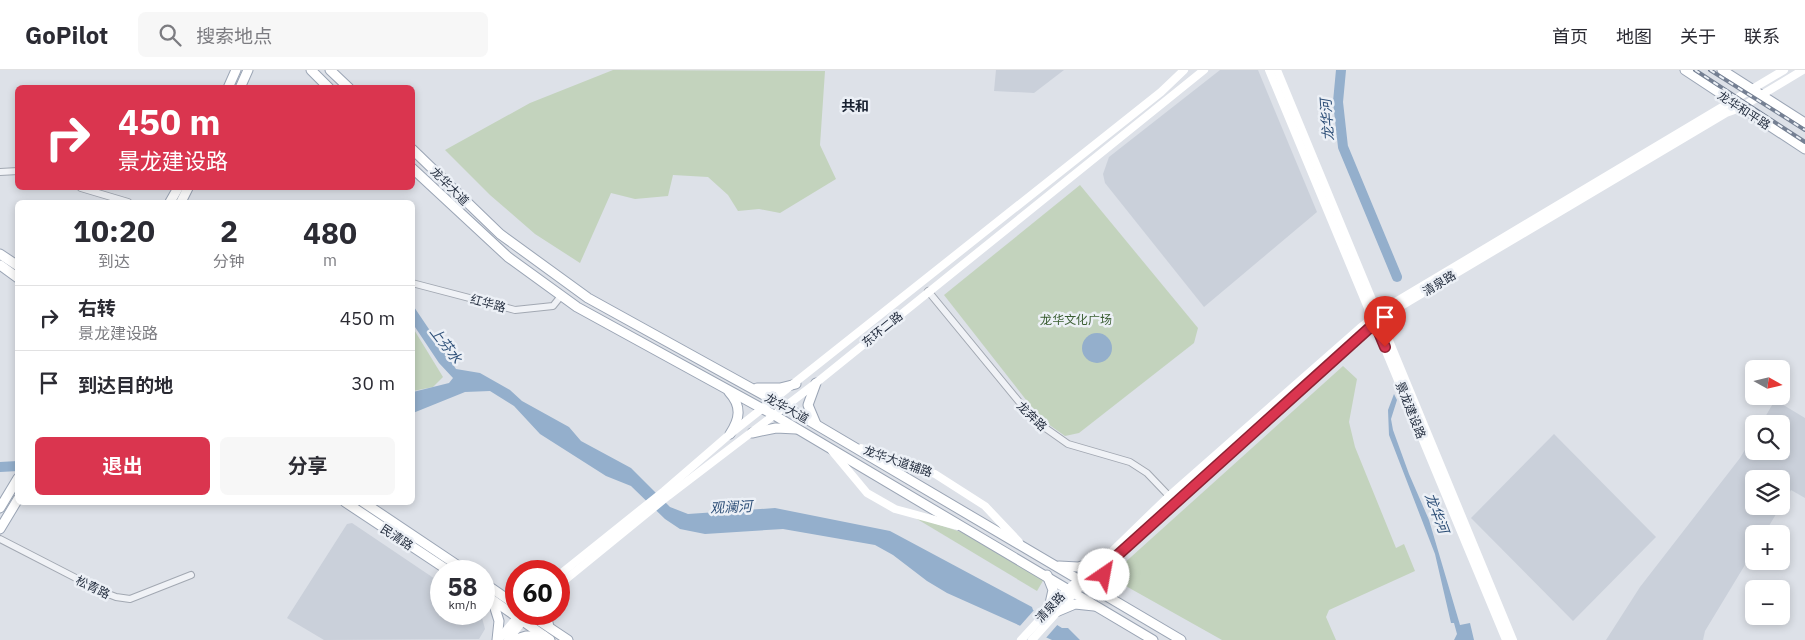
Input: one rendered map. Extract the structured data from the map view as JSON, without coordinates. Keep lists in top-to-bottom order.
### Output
{
  "streets": {
    "main road": [
      "龙华和平路",
      "龙华大道",
      "清泉路",
      "东环二路",
      "景龙建设路",
      "龙华大道辅路",
      "民清路"
    ],
    "street": ["红华路", "龙奔路", "松青路"]
  },
  "crossings": [
    ["龙华和平路", "清泉路"],
    ["龙华大道", "清泉路"],
    ["龙华大道", "红华路"],
    ["龙华大道", "东环二路"],
    ["龙华大道", "龙华大道辅路"],
    ["清泉路", "景龙建设路"],
    ["清泉路", "龙奔路"],
    ["东环二路", "龙奔路"]
  ],
  "districts": ["共和"],
  "water": ["龙华河", "上芬水", "观澜河"],
  "parks": ["龙华文化广场"],
  "north": "right",
  "page": {
    "header": "GoPilot",
    "search": "搜索地点",
    "nav": [
      "首页",
      "地图",
      "关于",
      "联系"
    ],
    "turn": ["450 m", "景龙建设路"],
    "eta": [
      "10:20",
      "到达",
      "2",
      "分钟",
      "480",
      "m"
    ],
    "list": [
      {
        "name": "右转",
        "note": "景龙建设路",
        "value": "450 m"
      },
      {
        "name": "到达目的地",
        "value": "30 m"
      }
    ],
    "map_buttons": ["+", "−"],
    "buttons": ["退出", "分享"],
    "speed": "58 km/h",
    "limit": "60"
  }
}
